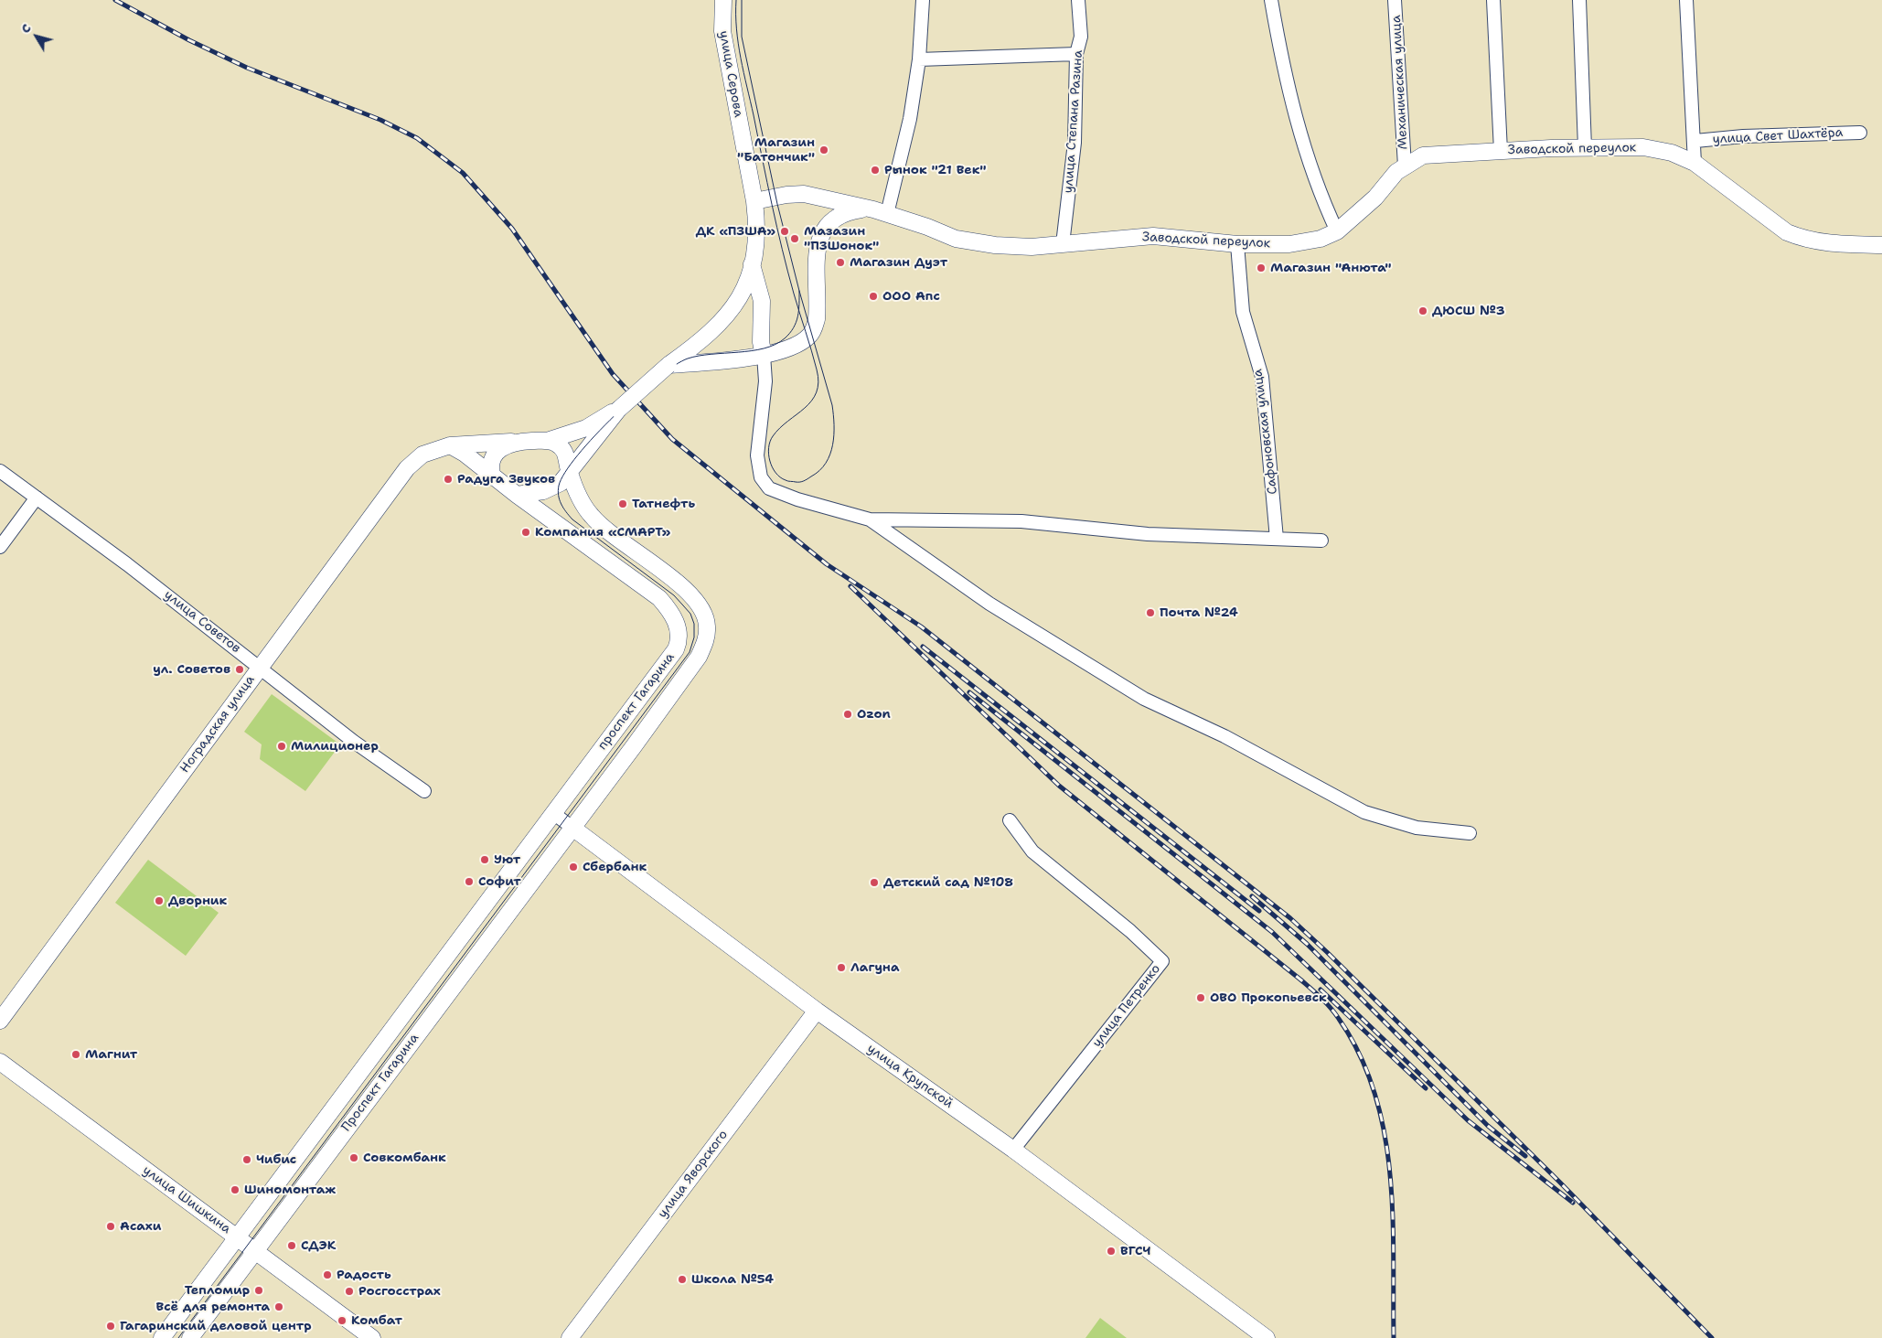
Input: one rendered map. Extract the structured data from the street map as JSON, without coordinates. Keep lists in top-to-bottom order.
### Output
{
  "streets": {
    "main road": [
      "улица Серова",
      "Заводской переулок",
      "проспект Гагарина",
      "Ноградская улица",
      "улица Крупской",
      "Проспект Гагарина",
      "улица Яворского",
      "улица Шишкина"
    ],
    "street": [
      "Механическая улица",
      "улица Степана Разина",
      "улица Свет Шахтёра",
      "Сафоновская улица",
      "улица Советов",
      "улица Петренко"
    ]
  },
  "crossings": [
    ["улица Серова", "Заводской переулок"],
    ["Механическая улица", "Заводской переулок"],
    ["улица Степана Разина", "Заводской переулок"],
    ["улица Свет Шахтёра", "Заводской переулок"],
    ["Заводской переулок", "Сафоновская улица"],
    ["улица Советов", "Ноградская улица"],
    ["проспект Гагарина", "Ноградская улица"],
    ["проспект Гагарина", "улица Крупской"],
    ["проспект Гагарина", "Проспект Гагарина"],
    ["улица Петренко", "улица Крупской"],
    ["улица Крупской", "Проспект Гагарина"],
    ["улица Крупской", "улица Яворского"],
    ["Проспект Гагарина", "улица Шишкина"]
  ],
  "places": [
    "Магазин \"Батончик\"",
    "Рынок \"21 Век\"",
    "ДК «ПЗША»",
    "Мазазин \"ПЗШонок\"",
    "Магазин Дуэт",
    "Магазин \"Анюта\"",
    "ООО Апс",
    "ДЮСШ №3",
    "Радуга Звуков",
    "Татнефть",
    "Компания «СМАРТ»",
    "Почта №24",
    "ул. Советов",
    "Ozon",
    "Милиционер",
    "Уют",
    "Сбербанк",
    "Софит",
    "Детский сад №108",
    "Дворник",
    "Лагуна",
    "ОВО Прокопьевск",
    "Магнит",
    "Совкомбанк",
    "Чибис",
    "Шиномонтаж",
    "Асахи",
    "СДЭК",
    "ВГСЧ",
    "Радость",
    "Школа №54",
    "Тепломир",
    "Росгосстрах",
    "Всё для ремонта",
    "Комбат",
    "Гагаринский деловой центр"
  ],
  "north": "top left"
}
